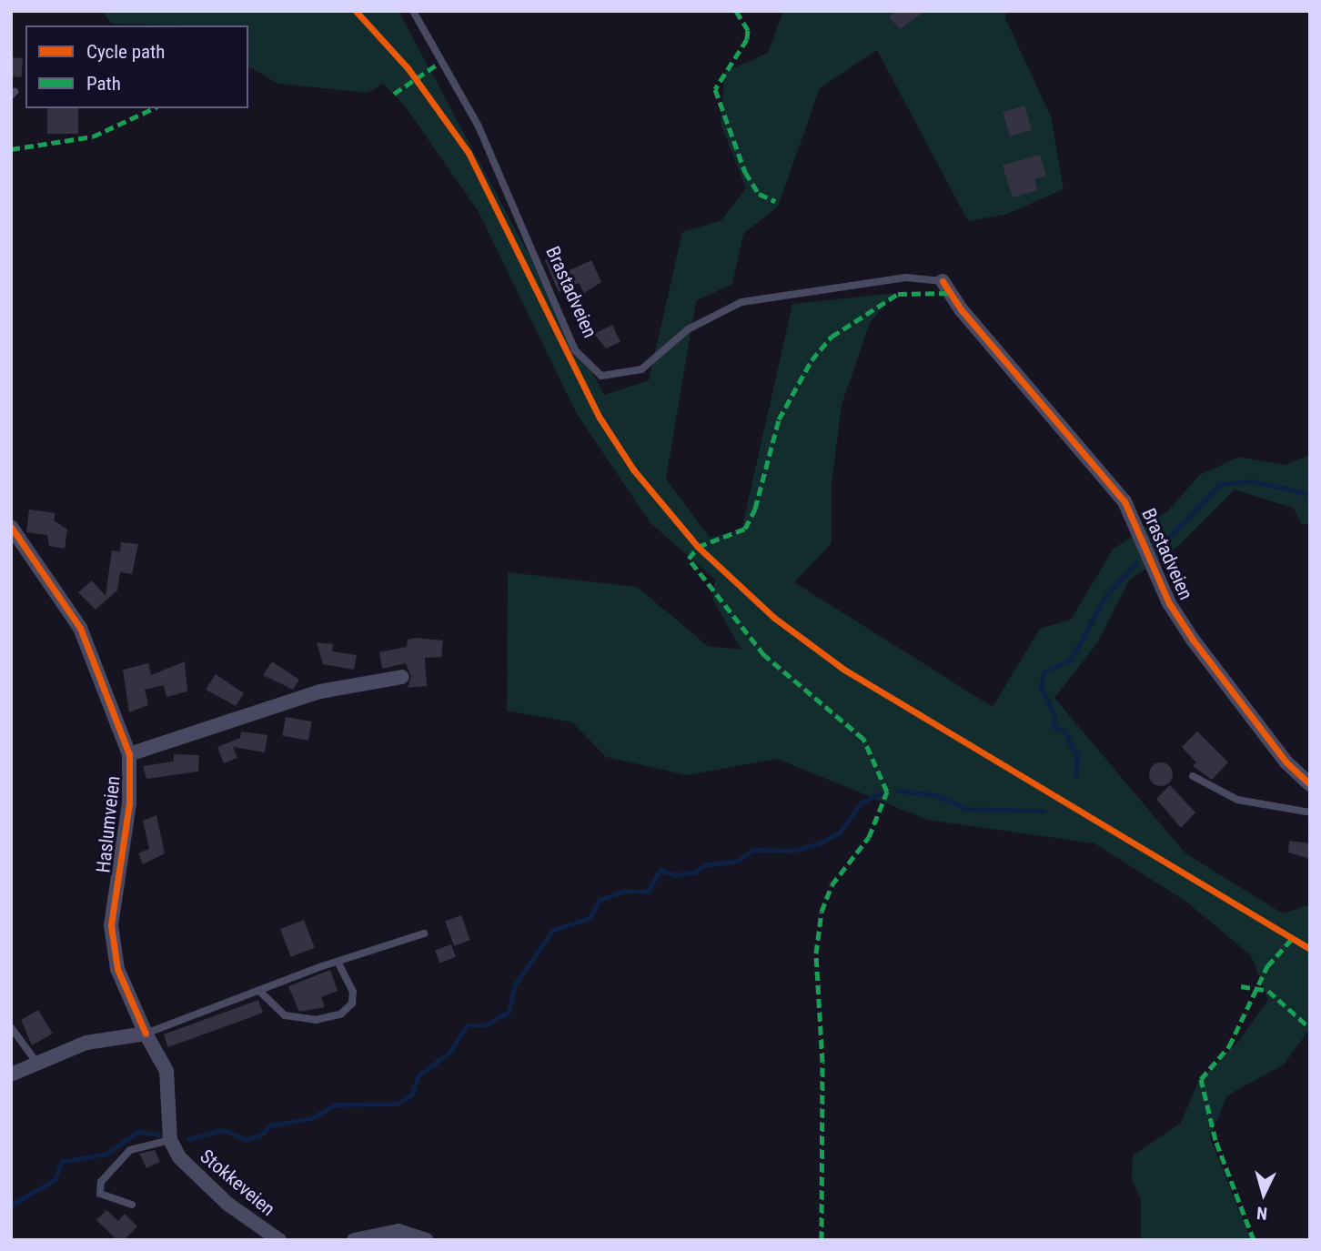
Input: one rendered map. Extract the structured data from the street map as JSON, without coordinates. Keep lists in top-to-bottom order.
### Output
{
  "streets": {
    "street": ["Brastadveien", "Haslumveien", "Stokkeveien"]
  },
  "legend": ["Cycle path", "Path"],
  "north": "bottom"
}
